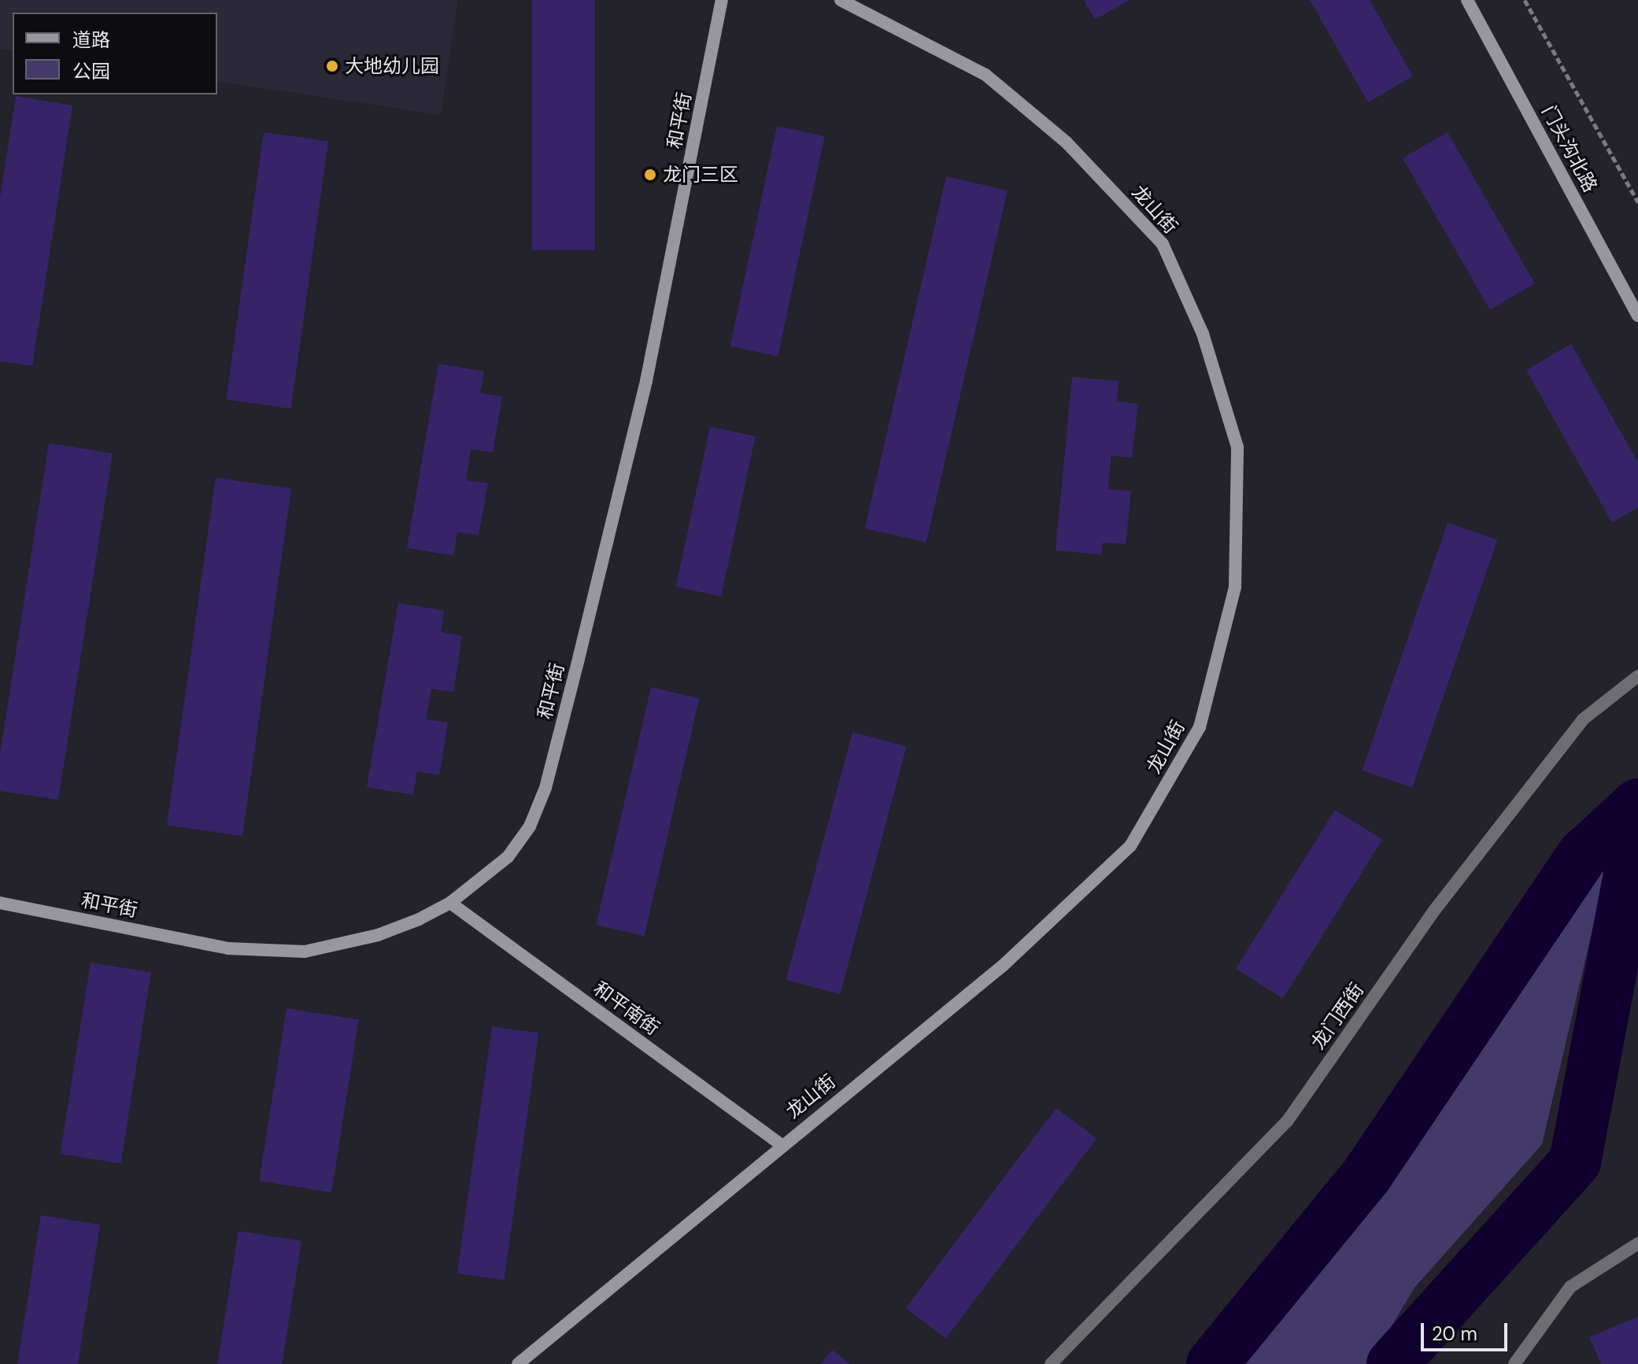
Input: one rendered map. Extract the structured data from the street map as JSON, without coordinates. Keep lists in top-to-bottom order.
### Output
{
  "streets": {
    "street": [
      "和平街",
      "门头沟北路",
      "龙山街",
      "和平南街",
      "龙门西街"
    ]
  },
  "crossings": [
    ["和平街", "和平南街"],
    ["龙山街", "和平南街"]
  ],
  "places": ["大地幼儿园", "龙门三区"],
  "legend": ["道路", "公园"],
  "scale_bar": "20 m"
}
